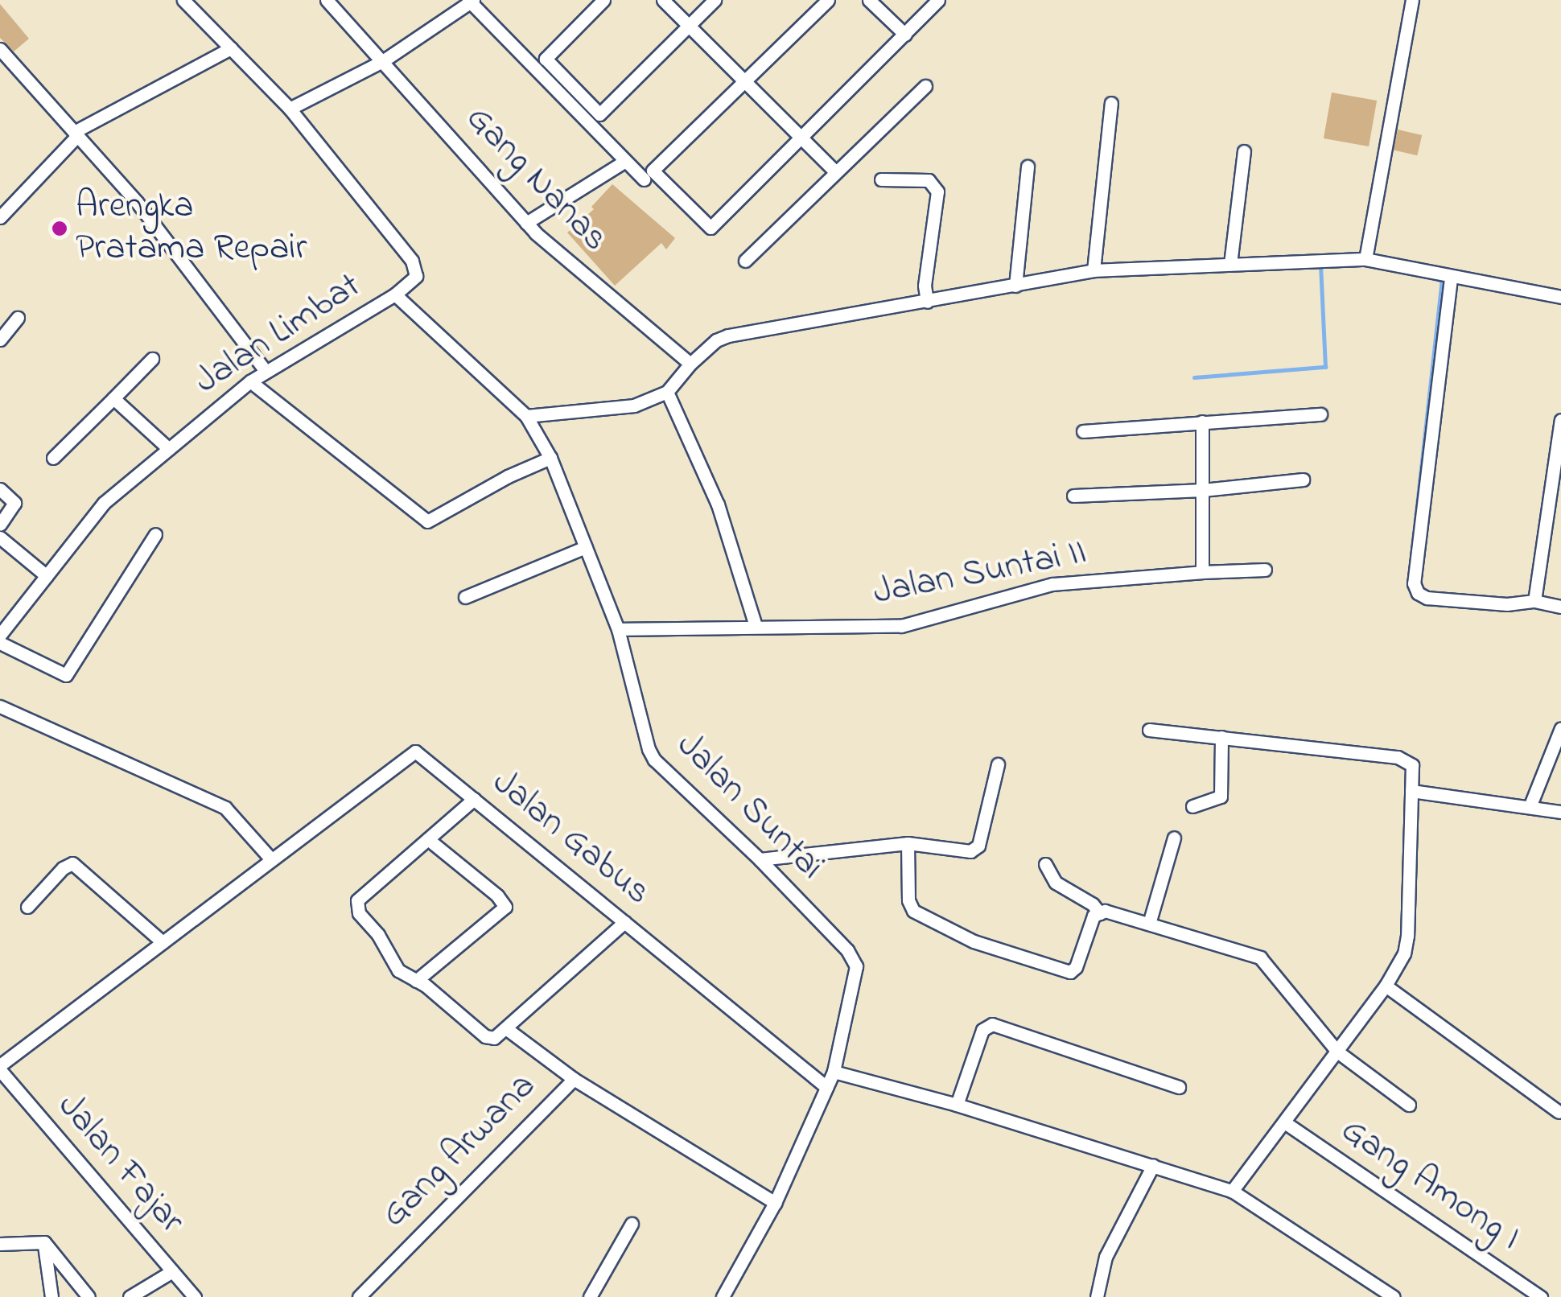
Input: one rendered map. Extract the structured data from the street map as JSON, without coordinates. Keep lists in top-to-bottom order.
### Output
{
  "streets": {
    "street": [
      "Gang Nanas",
      "Jalan Limbat",
      "Jalan Suntai II",
      "Jalan Suntai",
      "Jalan Gabus",
      "Gang Arwana",
      "Jalan Fajar",
      "Gang Among I"
    ]
  },
  "crossings": [
    ["Jalan Limbat", "Jalan Suntai"],
    ["Jalan Suntai II", "Jalan Suntai"],
    ["Jalan Suntai", "Jalan Gabus"],
    ["Jalan Suntai", "Gang Arwana"],
    ["Jalan Gabus", "Jalan Fajar"]
  ],
  "places": ["Arengka Pratama Repair"]
}
